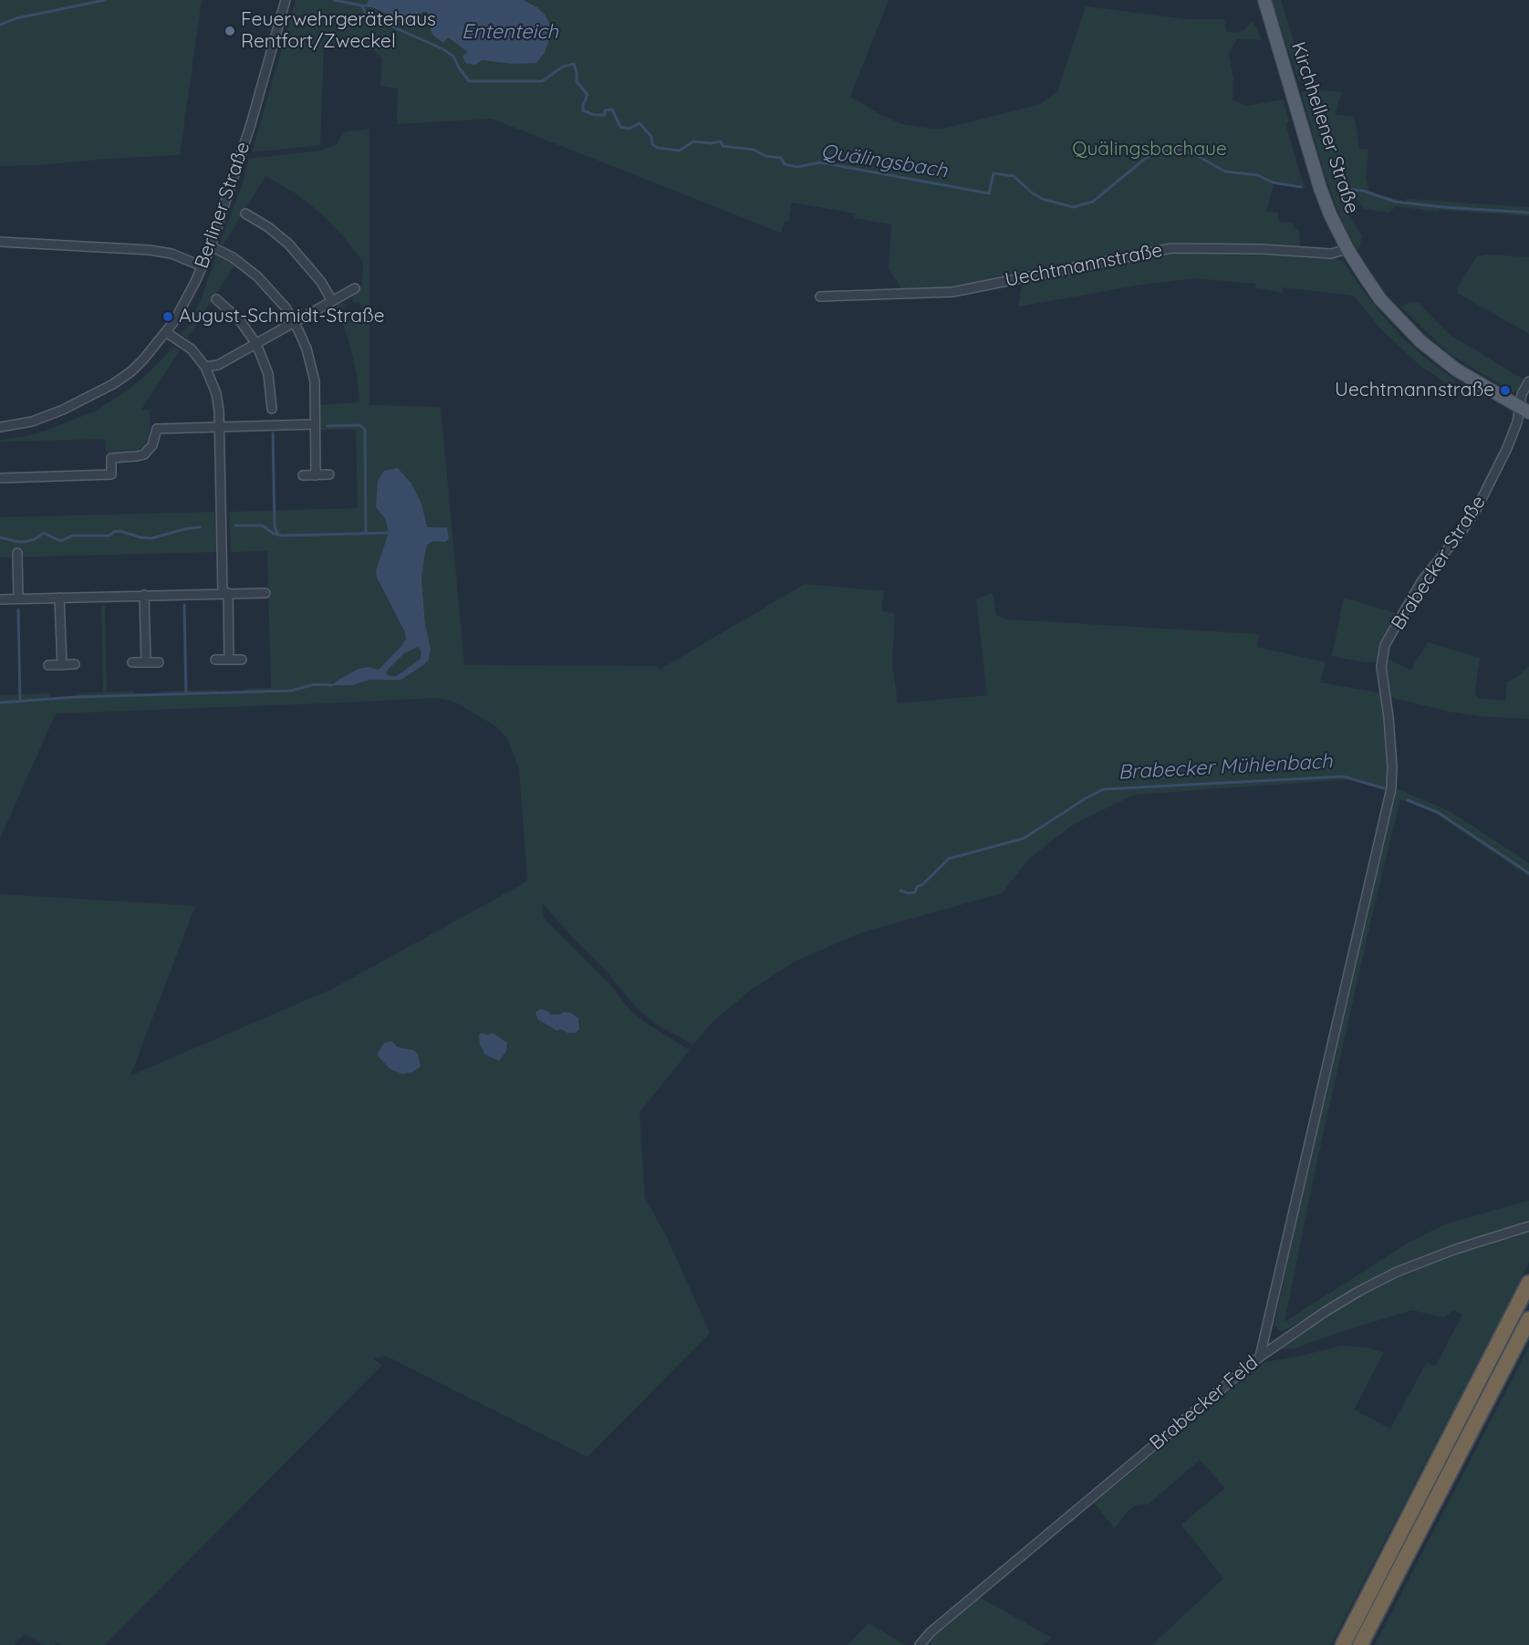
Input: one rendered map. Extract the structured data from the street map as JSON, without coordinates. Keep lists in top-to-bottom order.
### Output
{
  "streets": {
    "main road": ["Kirchhellener Straße"],
    "street": [
      "Berliner Straße",
      "Uechtmannstraße",
      "Brabecker Straße",
      "Brabecker Feld"
    ]
  },
  "crossings": [
    ["Kirchhellener Straße", "Uechtmannstraße"],
    ["Kirchhellener Straße", "Brabecker Straße"],
    ["Brabecker Straße", "Brabecker Feld"]
  ],
  "water": ["Ententeich", "Quälingsbach", "Brabecker Mühlenbach"],
  "parks": ["Quälingsbachaue"],
  "places": ["Feuerwehrgerätehaus Rentfort/Zweckel", "August-Schmidt-Straße", "Uechtmannstraße"]
}
